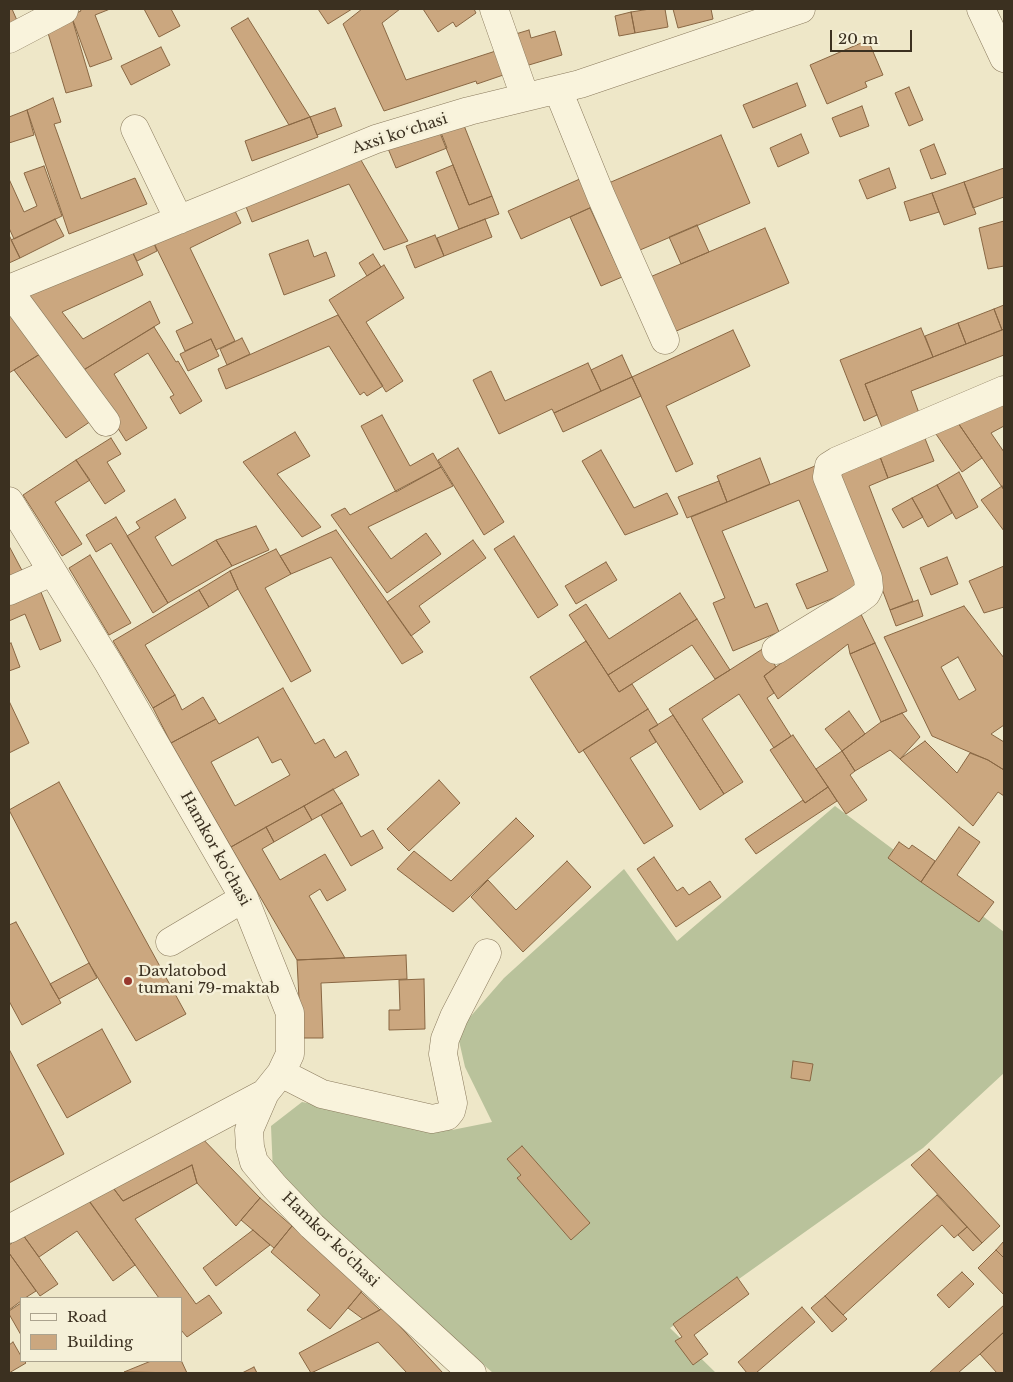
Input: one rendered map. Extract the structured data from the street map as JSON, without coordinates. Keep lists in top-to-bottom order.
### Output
{
  "streets": {
    "street": ["Axsi koʻchasi", "Hamkor ko'chasi"]
  },
  "places": ["Davlatobod tumani 79-maktab"],
  "legend": ["Road", "Building"],
  "scale_bar": "20 m"
}
